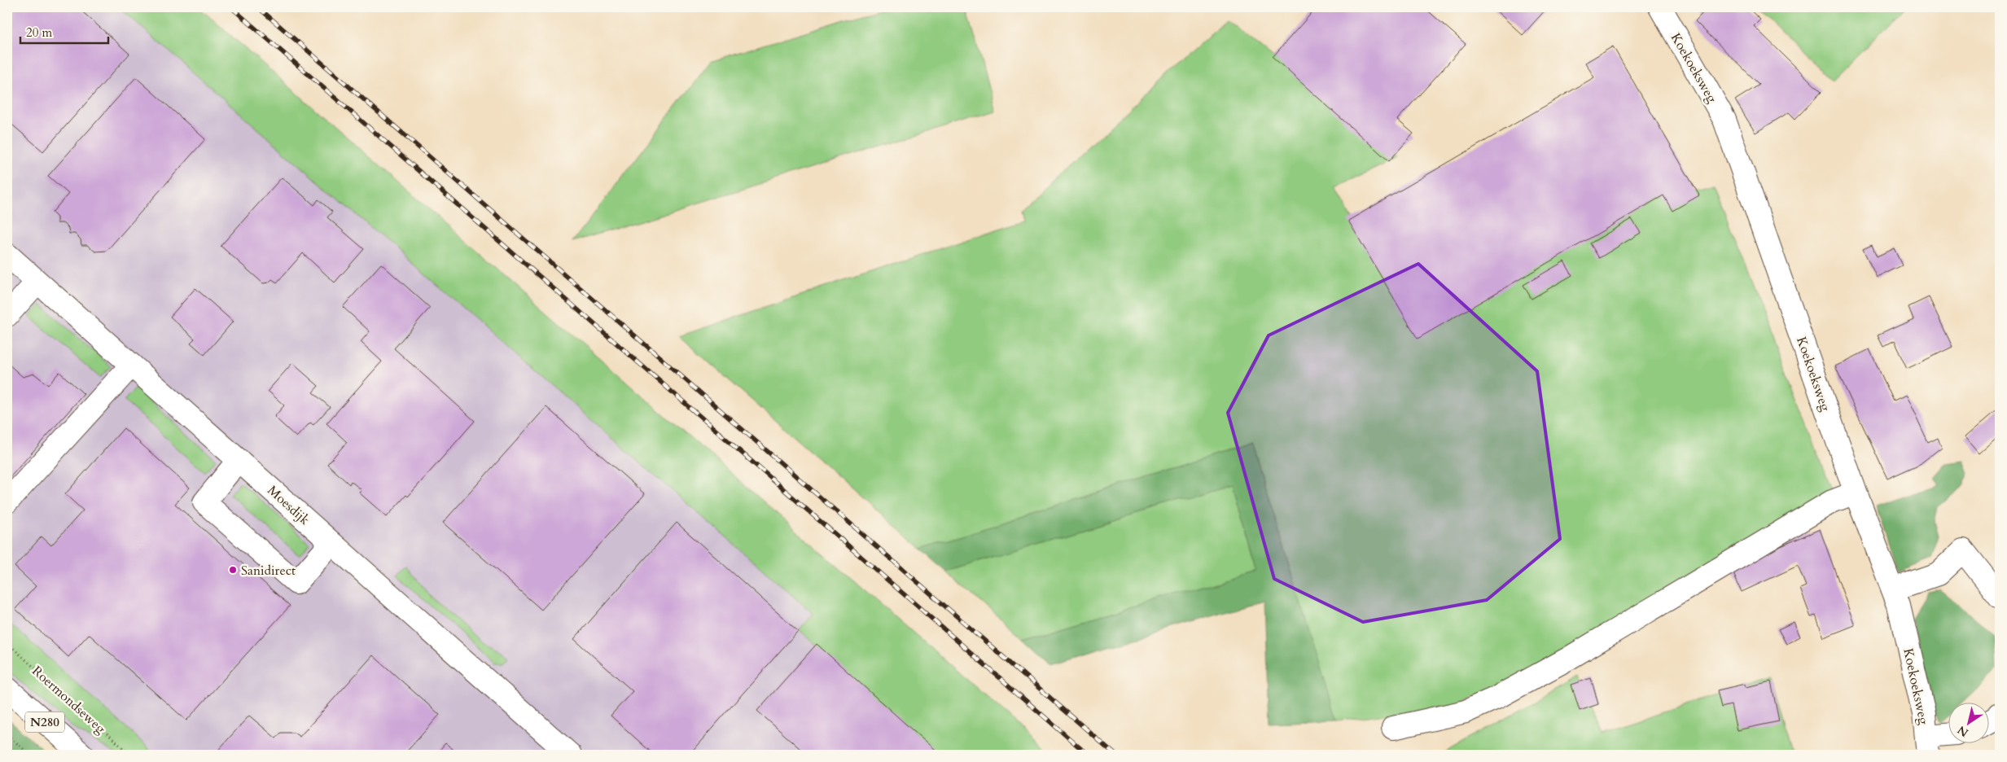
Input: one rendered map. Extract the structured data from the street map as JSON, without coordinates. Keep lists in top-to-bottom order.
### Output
{
  "streets": {
    "street": ["Koekoeksweg", "Moesdijk", "N280"],
    "path": ["Roermondseweg"]
  },
  "places": ["Sanidirect"],
  "scale_bar": "20 m",
  "north": "bottom left"
}
